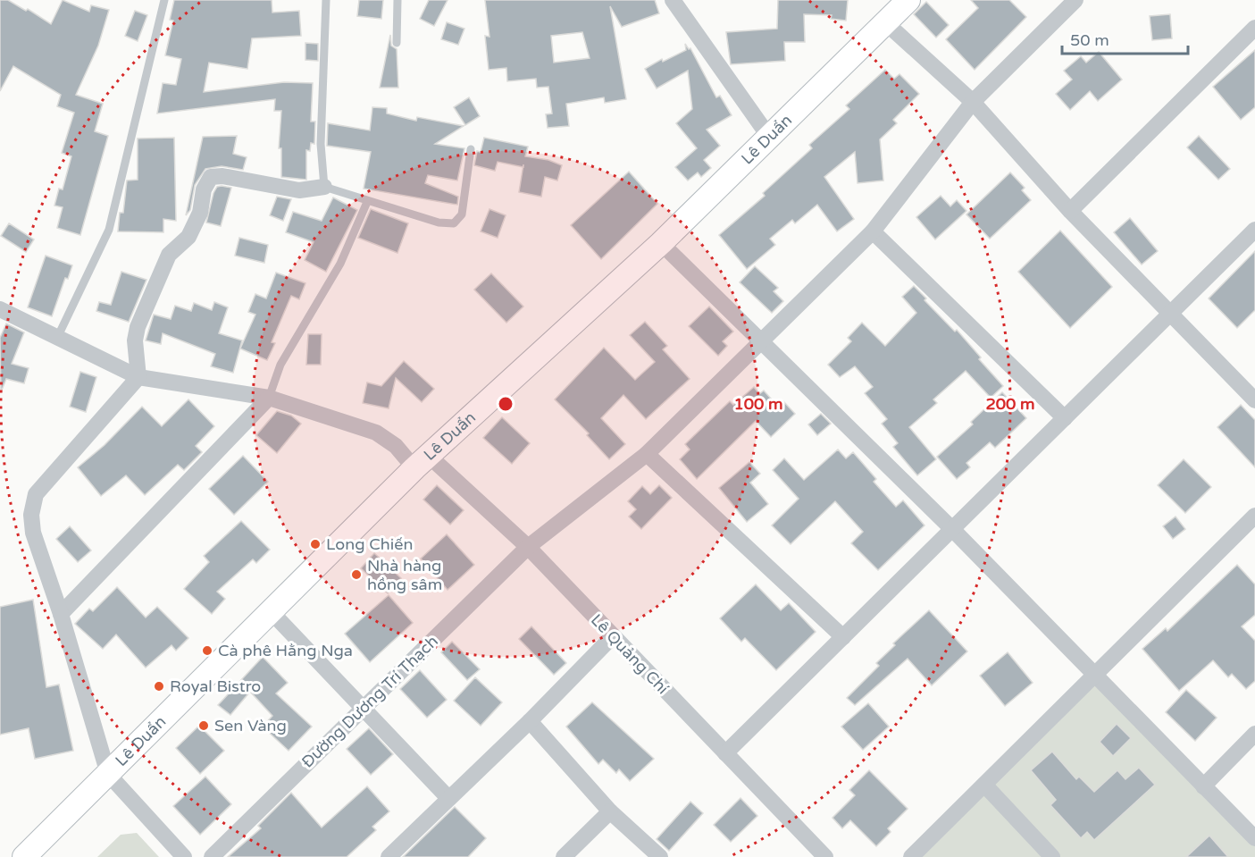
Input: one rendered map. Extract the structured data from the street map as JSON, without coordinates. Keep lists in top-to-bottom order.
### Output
{
  "streets": {
    "main road": ["Lê Duẩn"],
    "street": ["Lê Quảng Chí", "Đường Dương Trí Thạch"]
  },
  "crossings": [
    ["Lê Duẩn", "Lê Quảng Chí"],
    ["Lê Quảng Chí", "Đường Dương Trí Thạch"]
  ],
  "places": [
    "Long Chiến",
    "Nhà hàng hồng sâm",
    "Cà phê Hằng Nga",
    "Royal Bistro",
    "Sen Vàng"
  ],
  "scale_bar": "50 m",
  "rings": ["100 m", "200 m"]
}
